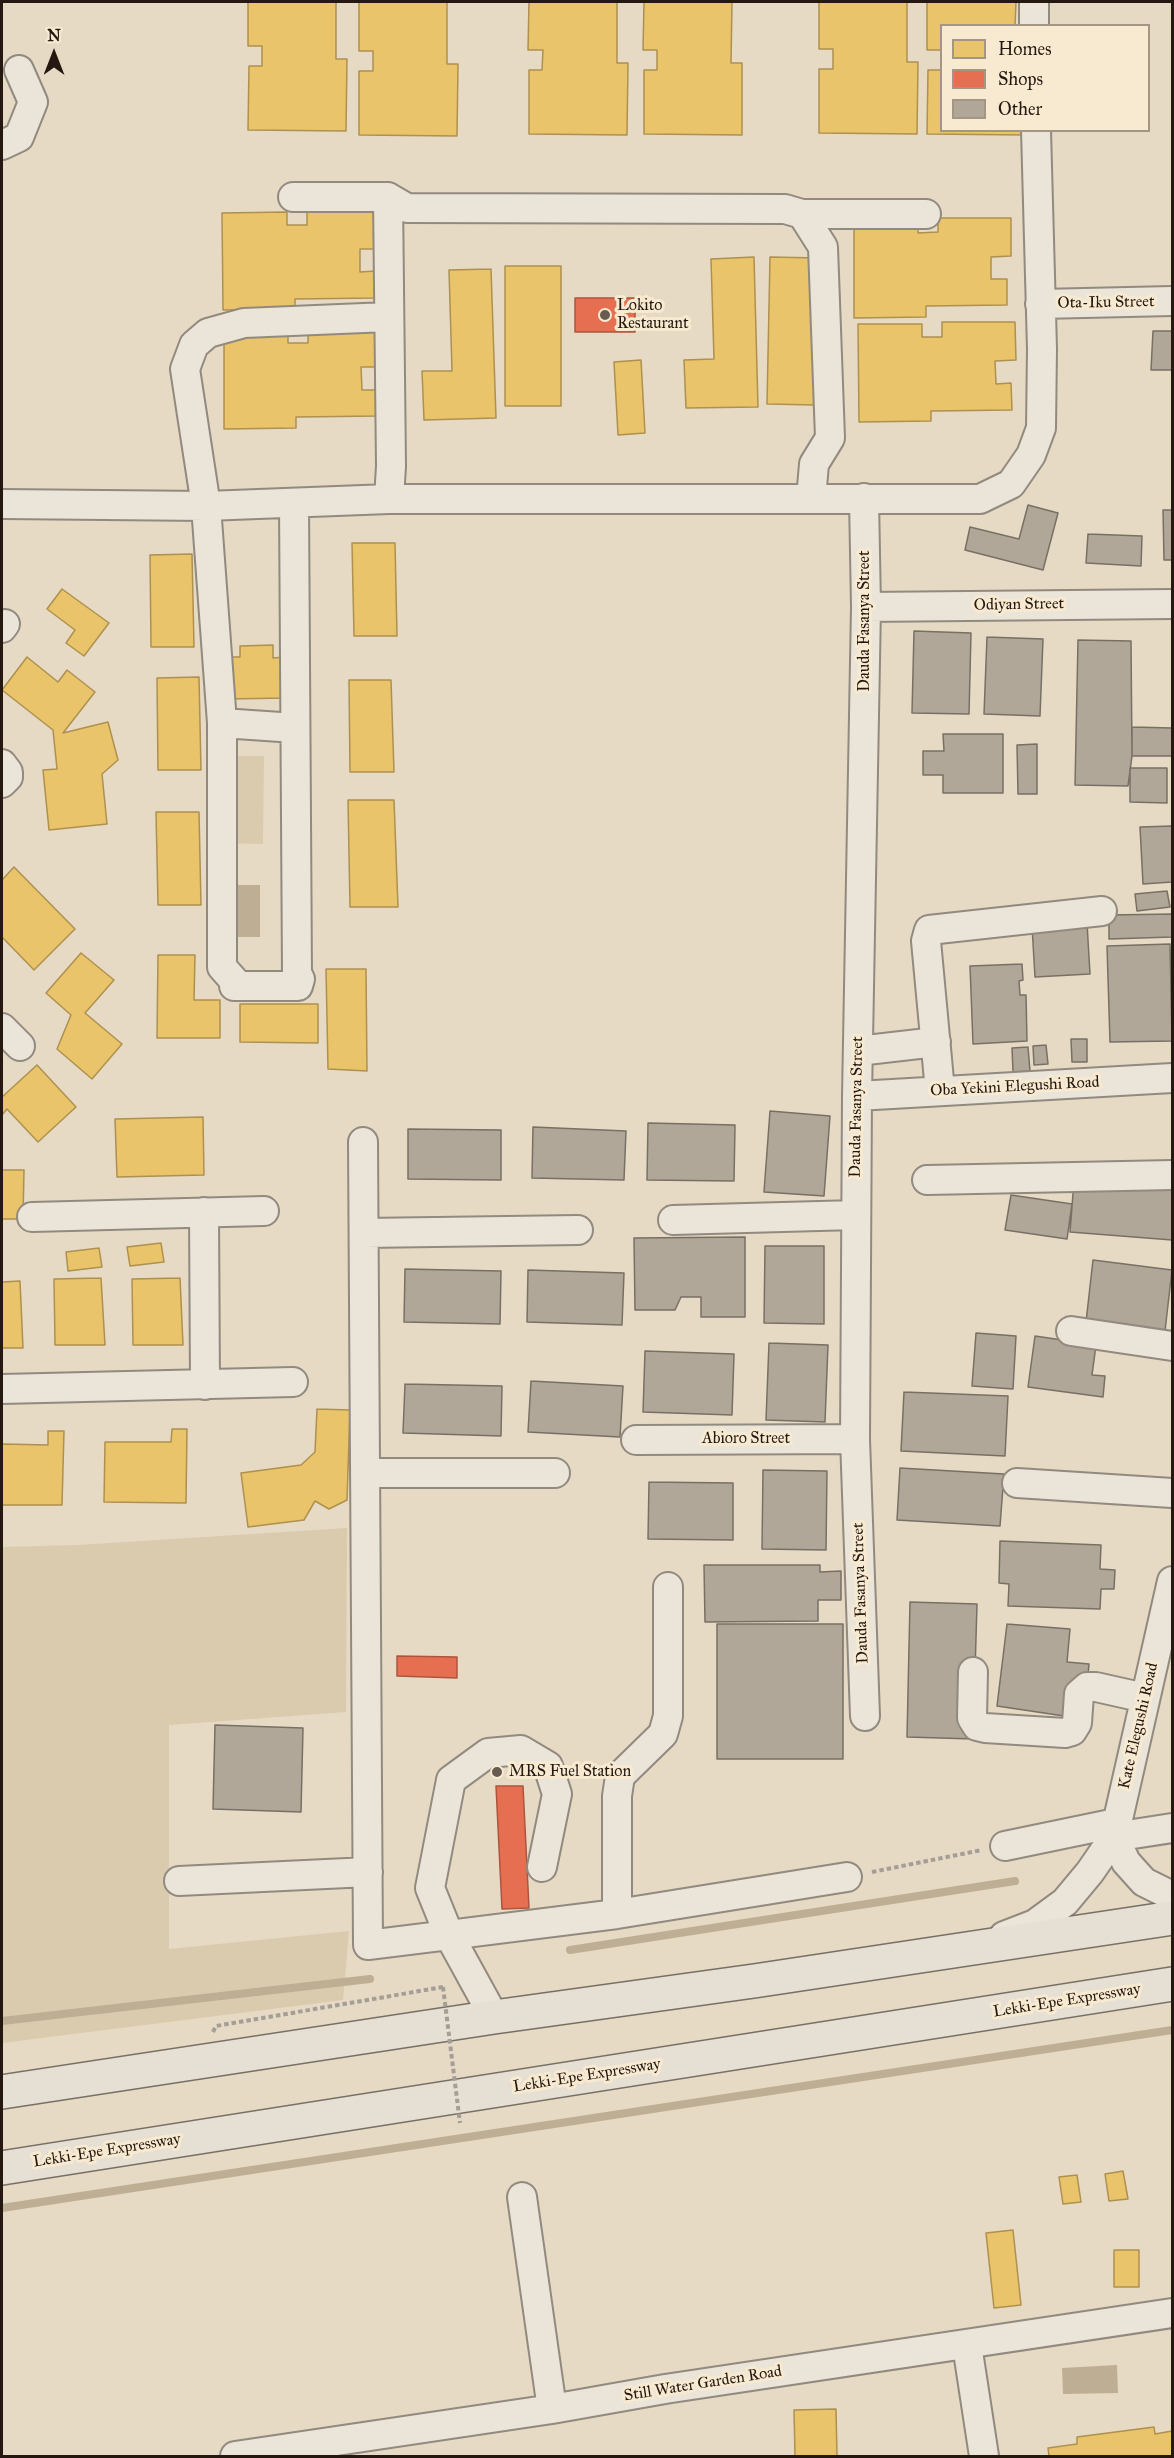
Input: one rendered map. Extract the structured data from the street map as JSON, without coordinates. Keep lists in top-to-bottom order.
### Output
{
  "streets": {
    "highway": ["Lekki-Epe Expressway"],
    "street": [
      "Ota-Iku Street",
      "Odiyan Street",
      "Dauda Fasanya Street",
      "Oba Yekini Elegushi Road",
      "Abioro Street",
      "Kate Elegushi Road",
      "Still Water Garden Road"
    ]
  },
  "crossings": [
    ["Odiyan Street", "Dauda Fasanya Street"],
    ["Dauda Fasanya Street", "Oba Yekini Elegushi Road"],
    ["Dauda Fasanya Street", "Abioro Street"]
  ],
  "places": ["Lokito Restaurant", "MRS Fuel Station"],
  "legend": ["Homes", "Shops", "Other"],
  "north": "top"
}
